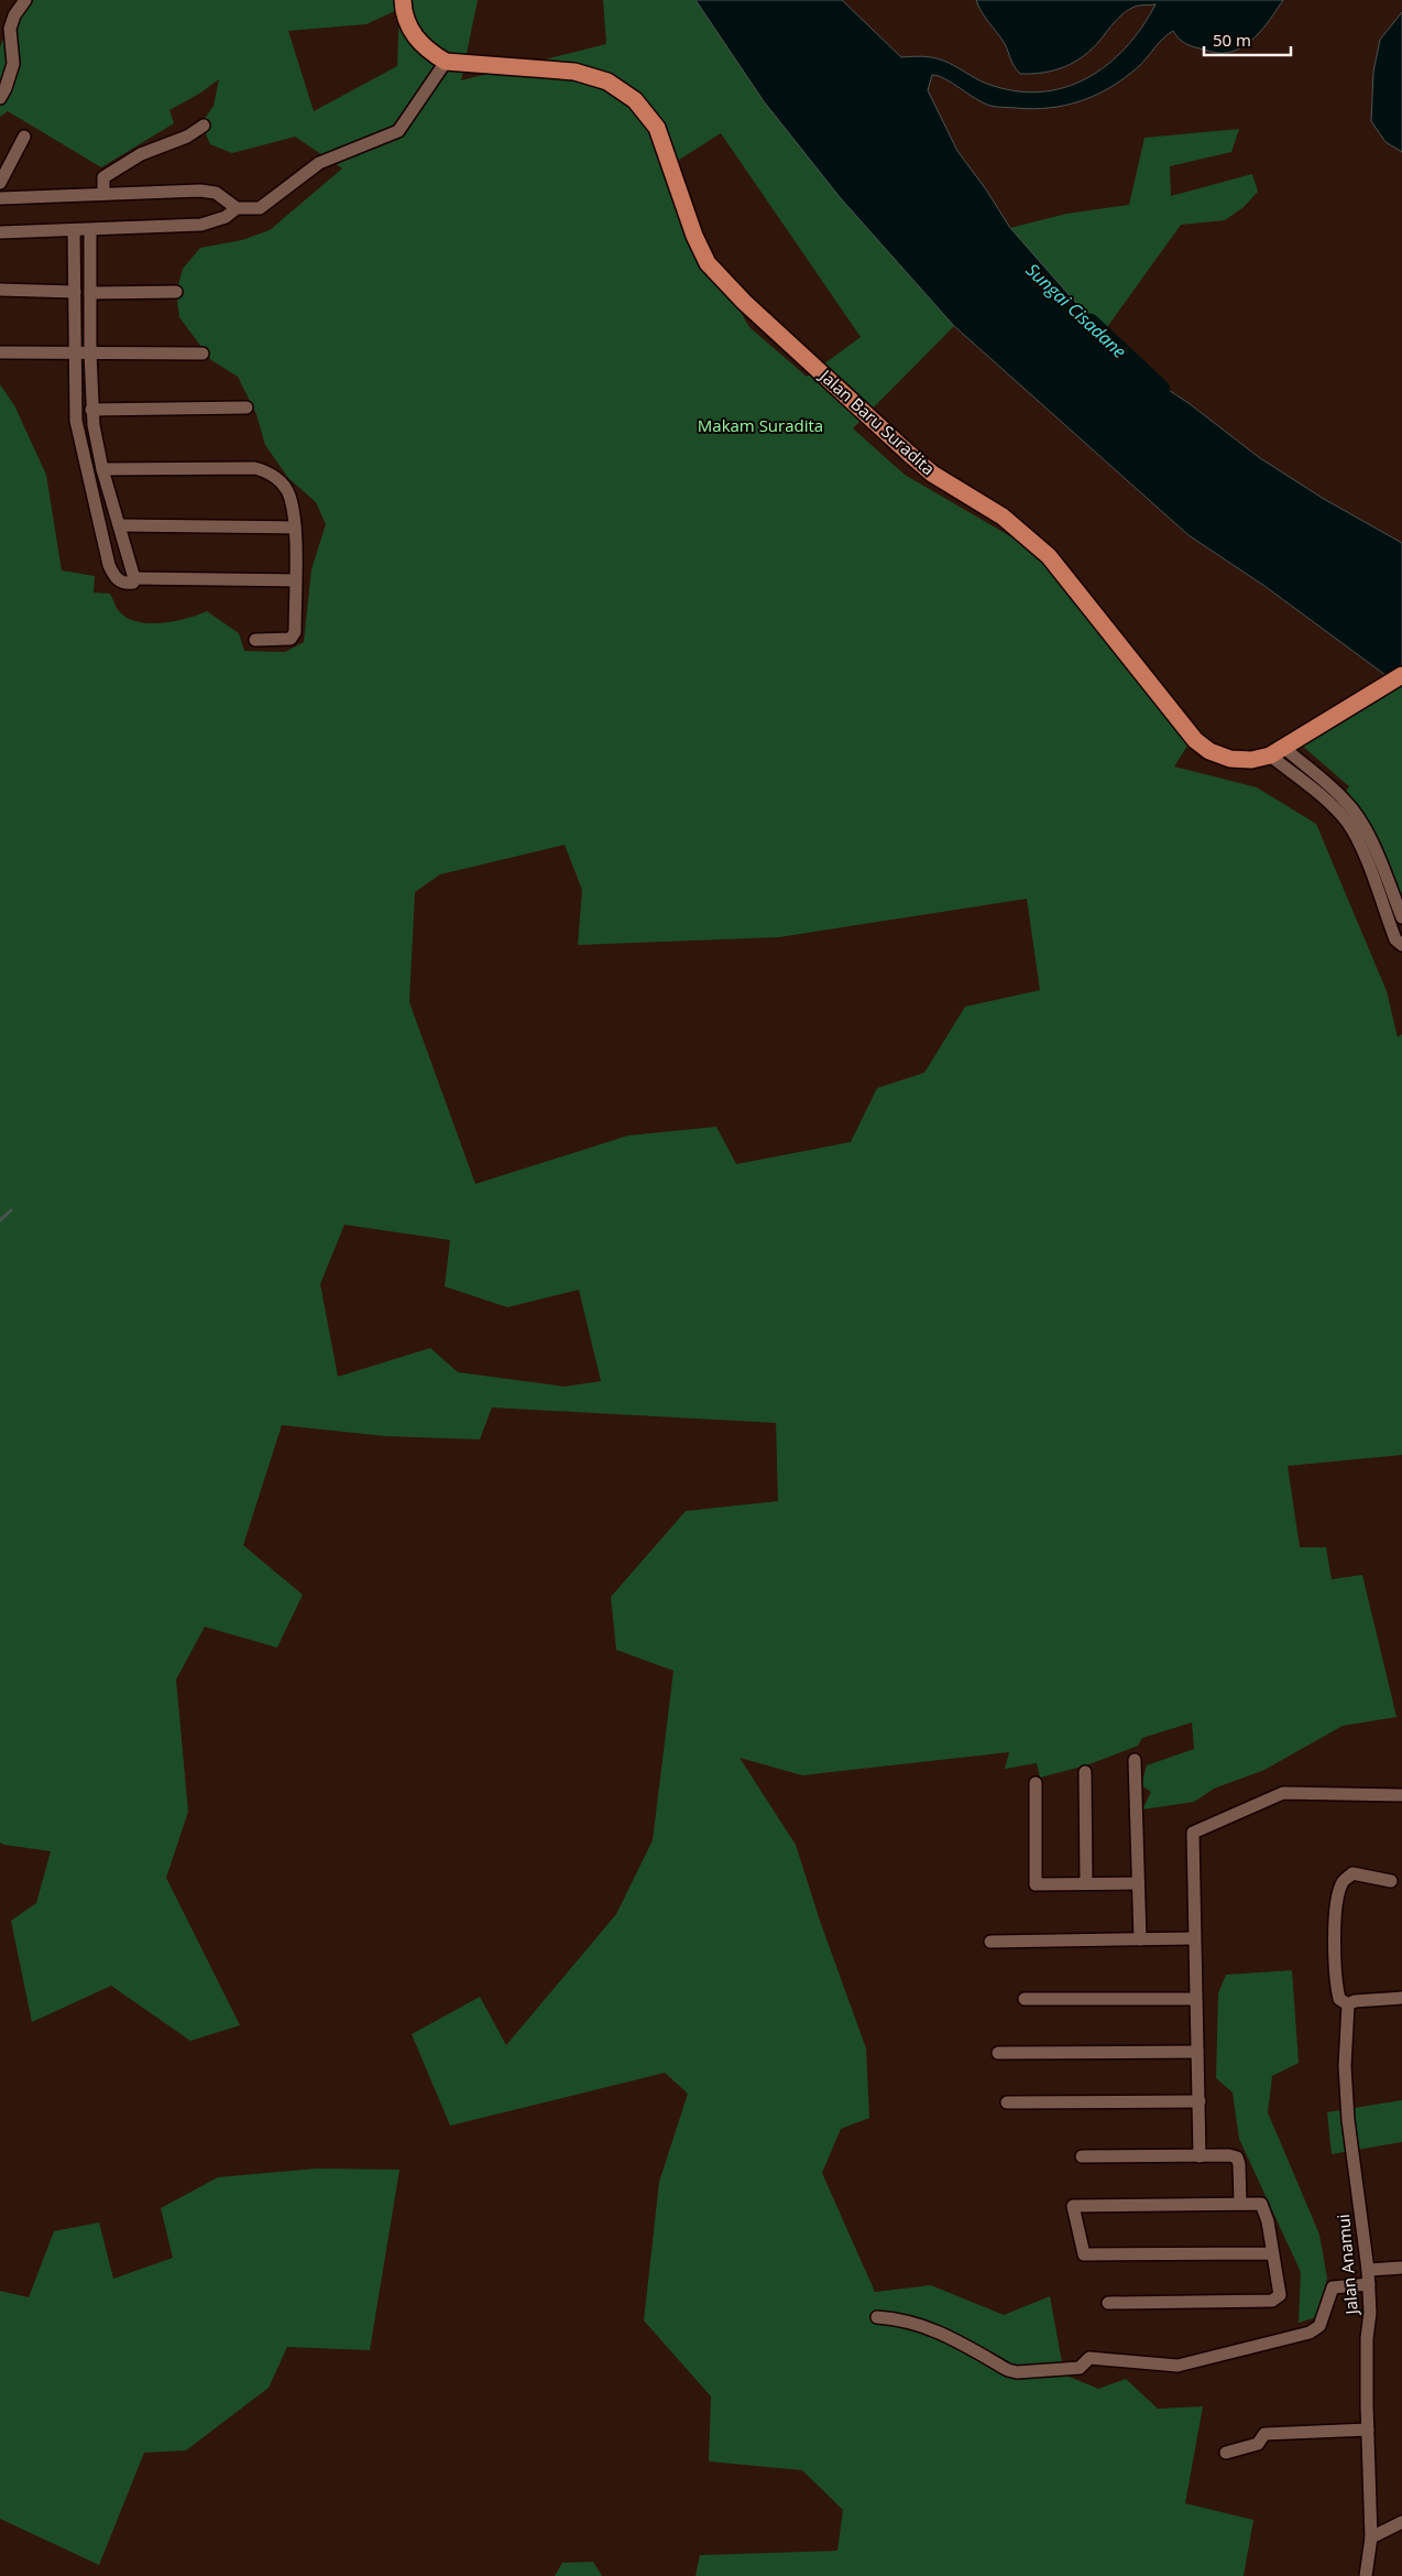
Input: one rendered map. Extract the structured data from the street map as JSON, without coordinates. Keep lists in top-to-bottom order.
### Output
{
  "streets": {
    "main road": ["Jalan Baru Suradita"],
    "street": ["Jalan Anamui"]
  },
  "water": ["Sungai Cisadane"],
  "parks": ["Makam Suradita"],
  "scale_bar": "50 m"
}
